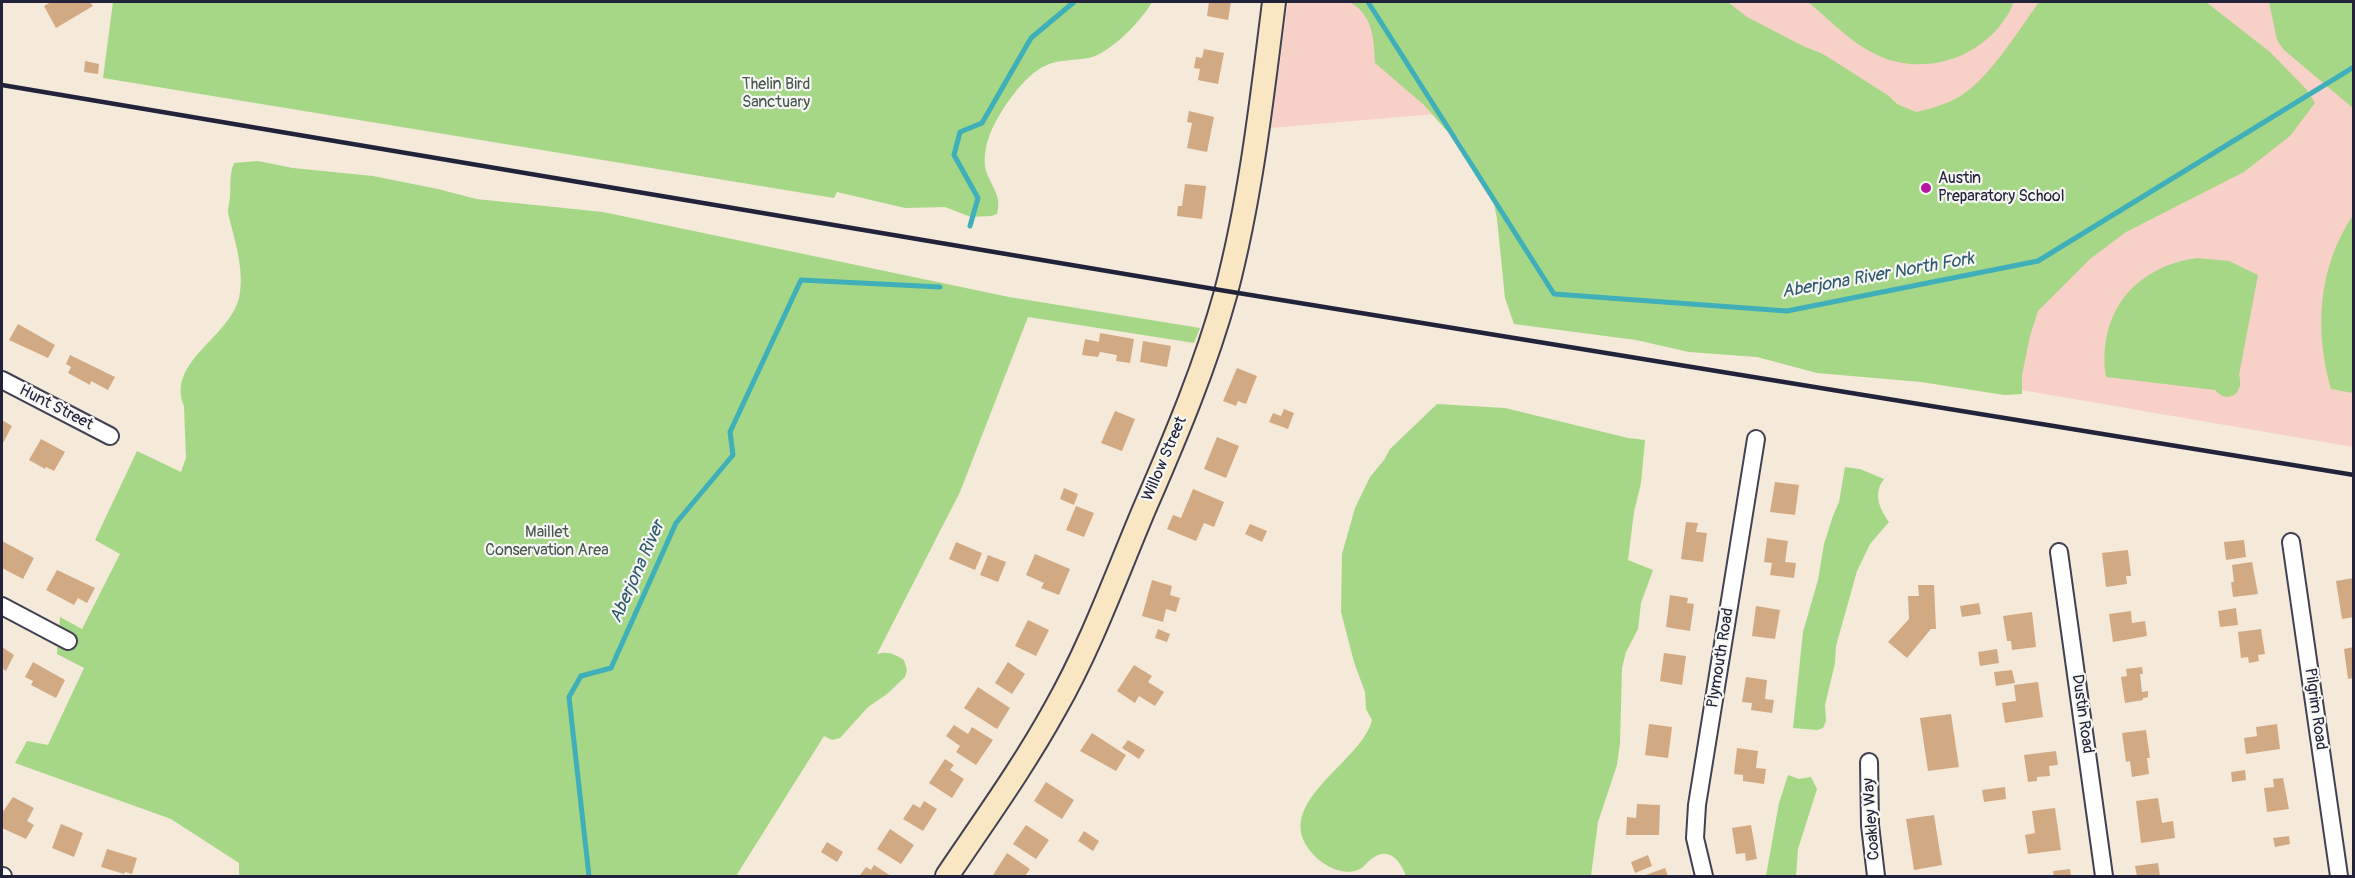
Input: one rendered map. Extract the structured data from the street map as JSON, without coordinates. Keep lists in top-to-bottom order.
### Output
{
  "streets": {
    "main road": ["Willow Street"],
    "street": [
      "Hunt Street",
      "Plymouth Road",
      "Pilgrim Road",
      "Dustin Road",
      "Coakley Way"
    ]
  },
  "water": ["Aberjona River North Fork", "Aberjona River"],
  "parks": ["Thelin Bird Sanctuary", "Maillet Conservation Area"],
  "places": ["Austin Preparatory School"]
}
